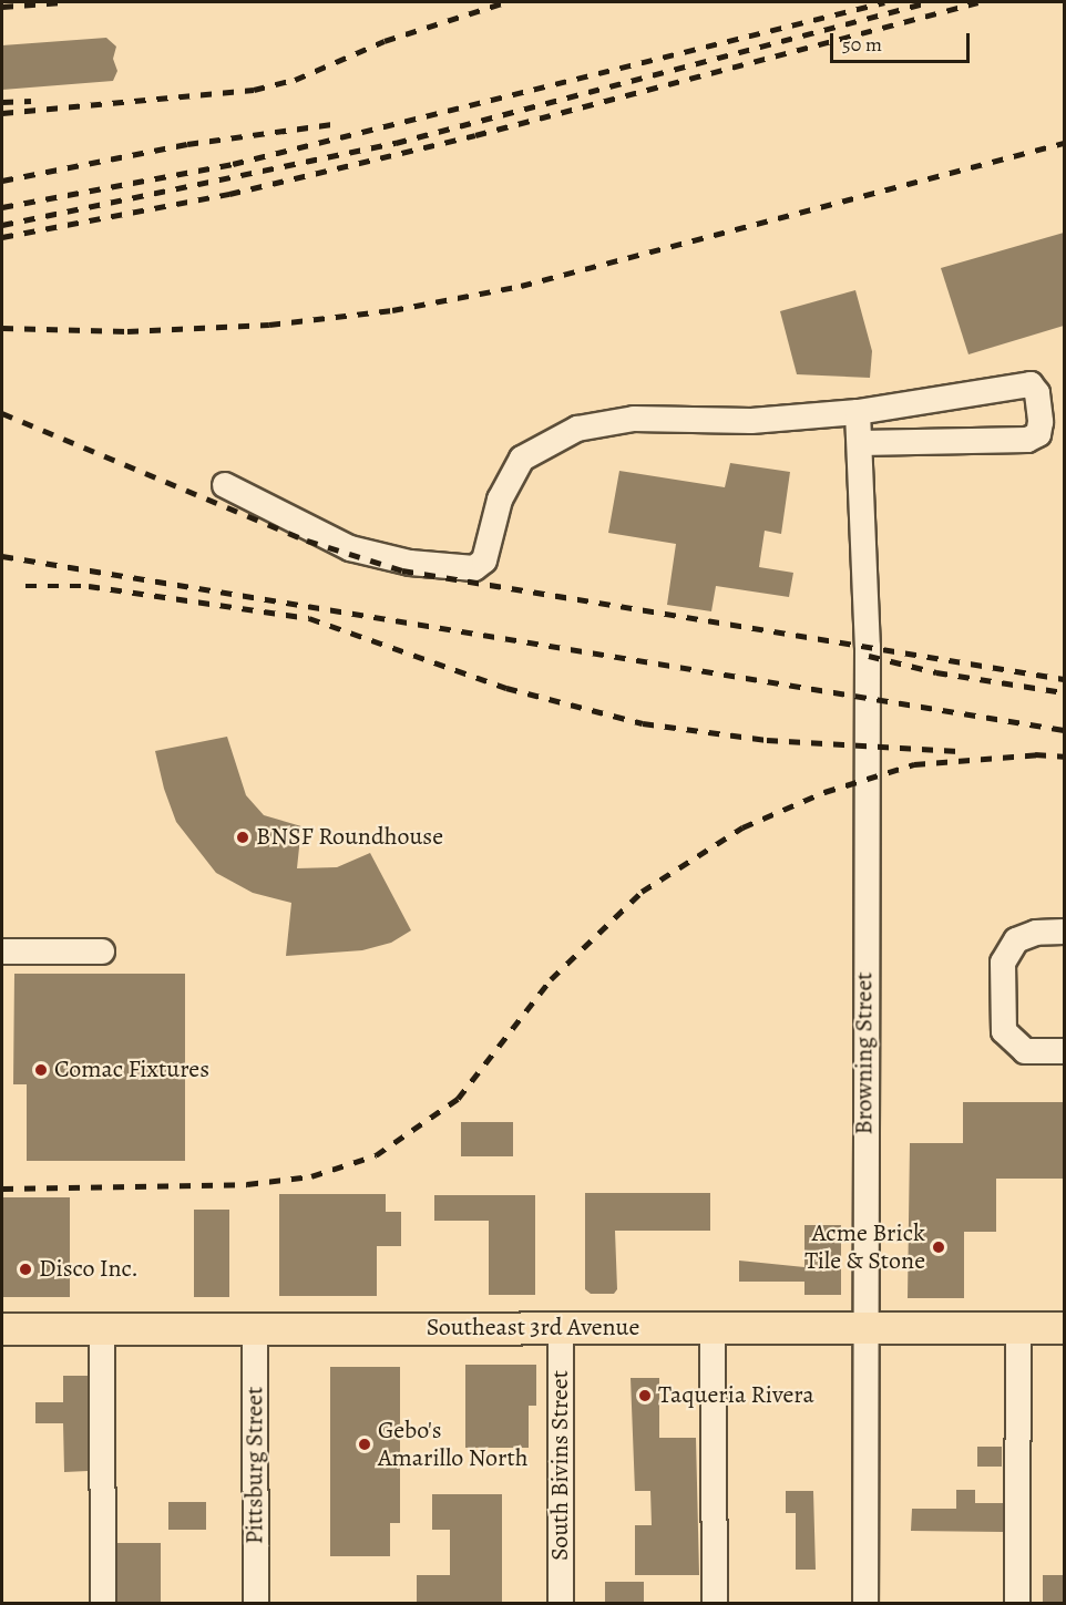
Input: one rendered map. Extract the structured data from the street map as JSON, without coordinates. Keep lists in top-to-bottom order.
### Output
{
  "streets": {
    "main road": ["Southeast 3rd Avenue"],
    "street": ["Browning Street", "Pittsburg Street", "South Bivins Street"]
  },
  "crossings": [
    ["Browning Street", "Southeast 3rd Avenue"],
    ["Southeast 3rd Avenue", "Pittsburg Street"],
    ["Southeast 3rd Avenue", "South Bivins Street"]
  ],
  "places": [
    "BNSF Roundhouse",
    "Comac Fixtures",
    "Acme Brick Tile & Stone",
    "Disco Inc.",
    "Taqueria Rivera",
    "Gebo's Amarillo North"
  ],
  "scale_bar": "50 m"
}
